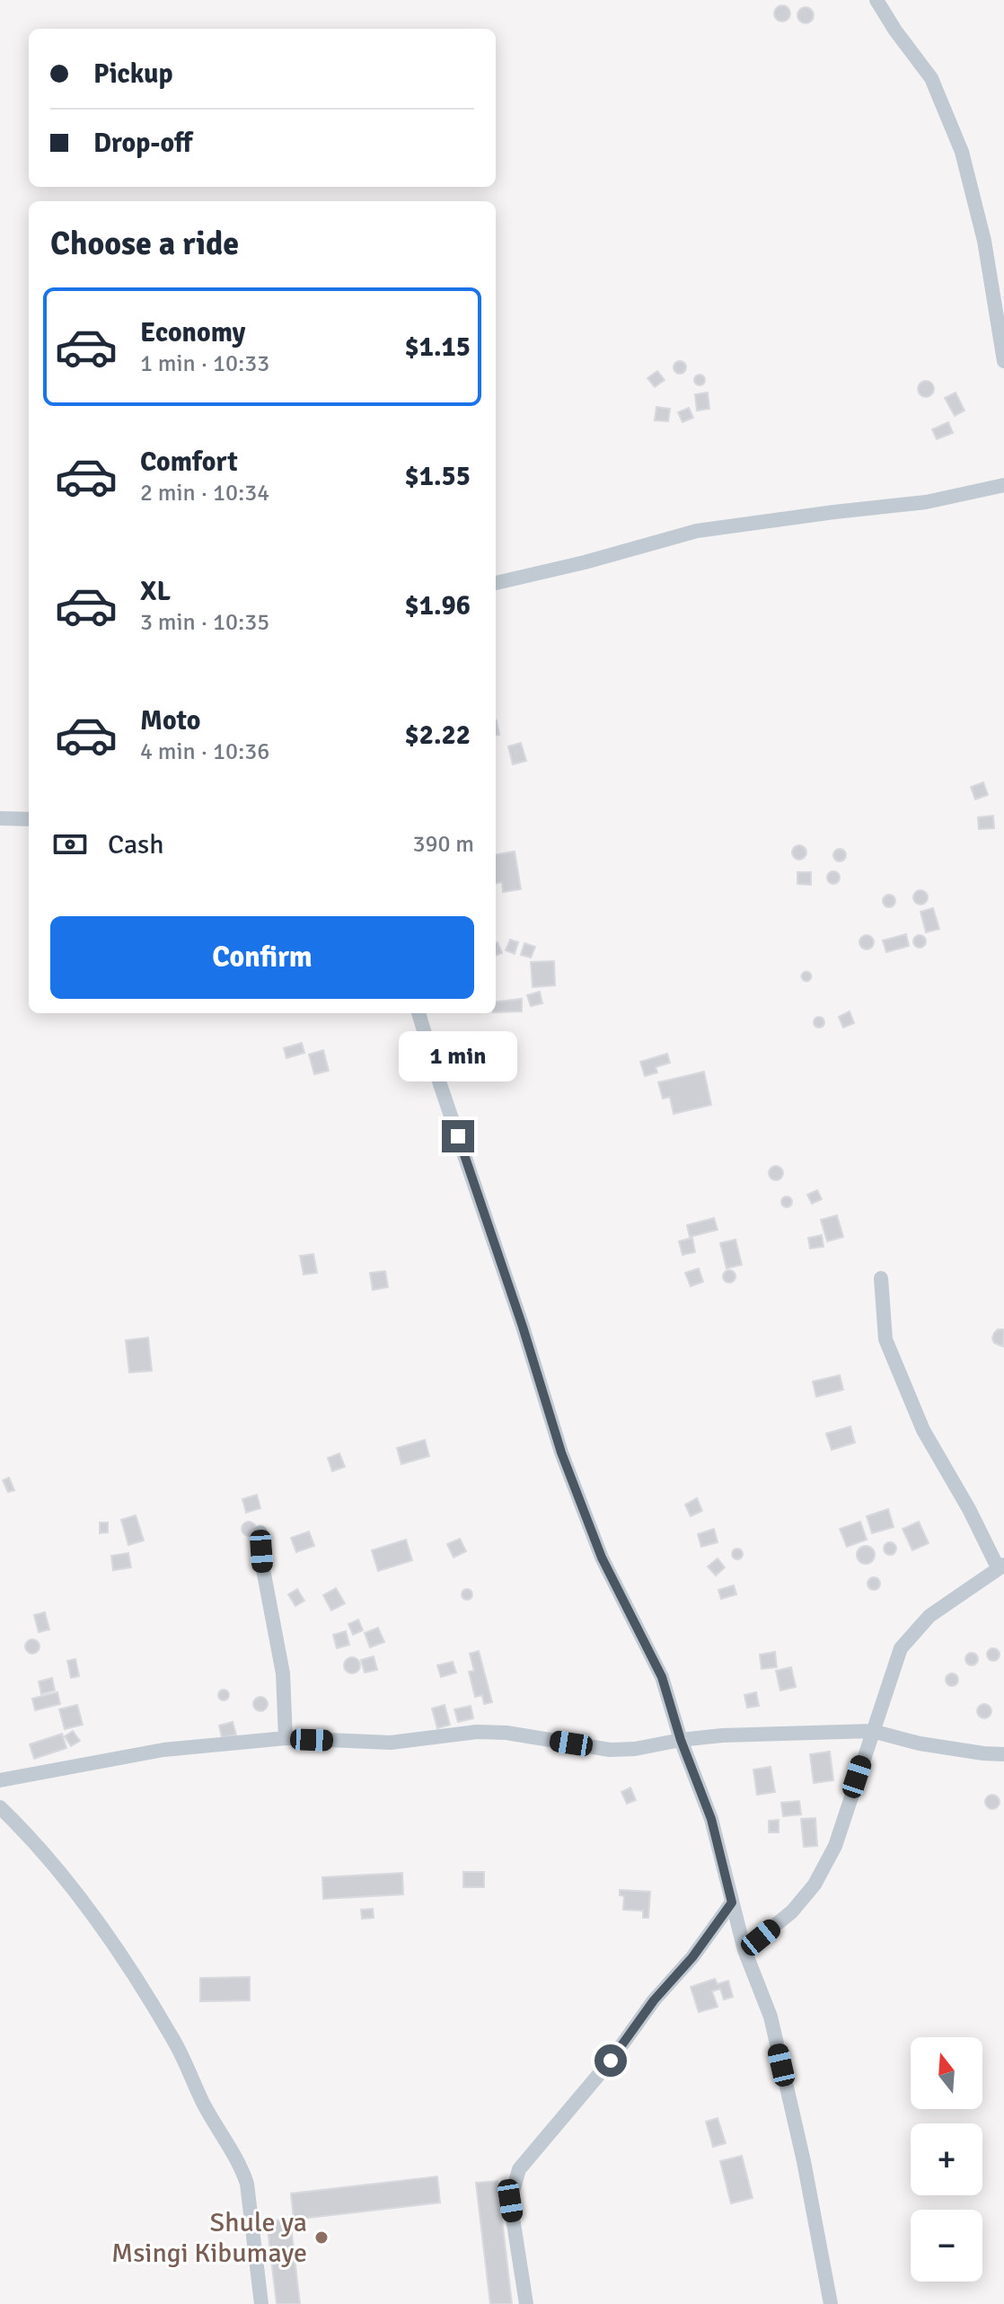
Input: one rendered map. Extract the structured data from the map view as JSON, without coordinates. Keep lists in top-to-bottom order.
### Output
{
  "places": ["Shule ya Msingi Kibumaye"],
  "north": "top",
  "page": {
    "banner": ["Pickup", "Drop-off"],
    "heading": "Choose a ride",
    "list": [
      {
        "name": "Economy",
        "note": "1 min · 10:33",
        "value": "$1.15"
      },
      {
        "name": "Comfort",
        "note": "2 min · 10:34",
        "value": "$1.55"
      },
      {
        "name": "XL",
        "note": "3 min · 10:35",
        "value": "$1.96"
      },
      {
        "name": "Moto",
        "note": "4 min · 10:36",
        "value": "$2.22"
      }
    ],
    "pay": ["Cash", "390 m"],
    "buttons": "Confirm",
    "bubble": "1 min",
    "map_buttons": ["+", "−"]
  }
}
